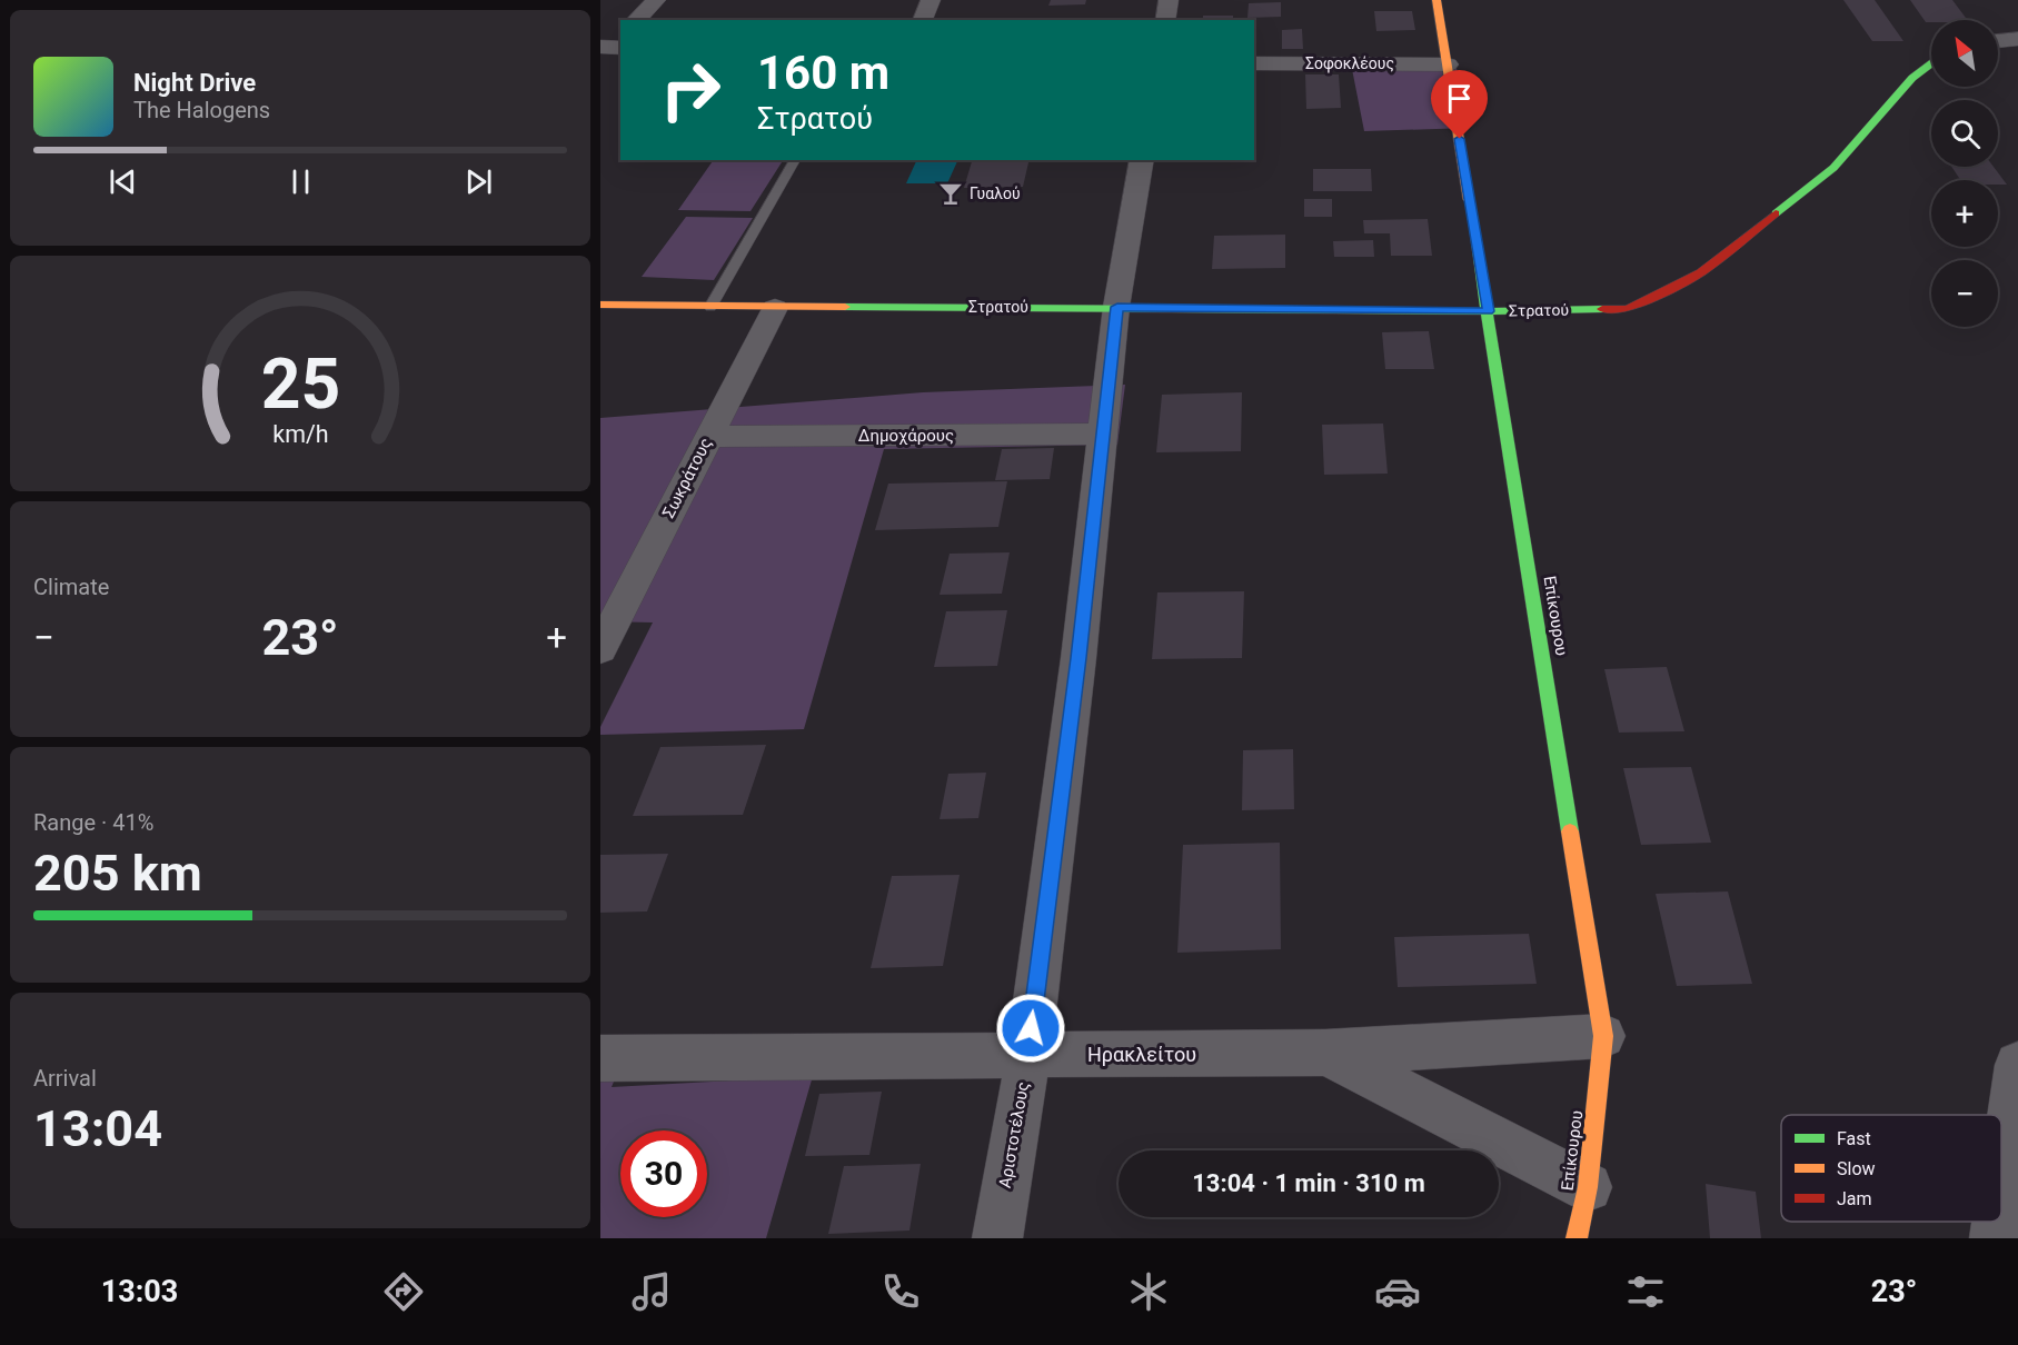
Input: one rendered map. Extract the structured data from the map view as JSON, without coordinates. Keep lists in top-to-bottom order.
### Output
{
  "streets": {
    "street": [
      "Σοφοκλέους",
      "Στρατού",
      "Δημοχάρους",
      "Σωκράτους",
      "Επίκουρου",
      "Ηρακλείτου",
      "Αριστοτέλους"
    ]
  },
  "crossings": [
    ["Σοφοκλέους", "Επίκουρου"],
    ["Στρατού", "Σωκράτους"],
    ["Στρατού", "Επίκουρου"],
    ["Στρατού", "Αριστοτέλους"],
    ["Δημοχάρους", "Σωκράτους"],
    ["Δημοχάρους", "Αριστοτέλους"],
    ["Επίκουρου", "Ηρακλείτου"],
    ["Ηρακλείτου", "Αριστοτέλους"]
  ],
  "places": {
    "bar": ["Γυαλού"]
  },
  "legend": ["Fast", "Slow", "Jam"],
  "north": "top left",
  "page": {
    "map_buttons": ["+", "−"],
    "turn": ["160 m", "Στρατού"],
    "song": ["Night Drive", "The Halogens"],
    "tile": [
      "Climate",
      ["Range · 41%", "205 km"],
      ["Arrival", "13:04"]
    ],
    "heat": ["−", "23°", "+"],
    "limit": "30",
    "trip": "13:04 · 1 min · 310 m",
    "tabs": ["13:03", "23°"],
    "gauge": ["25", "km/h"]
  }
}
